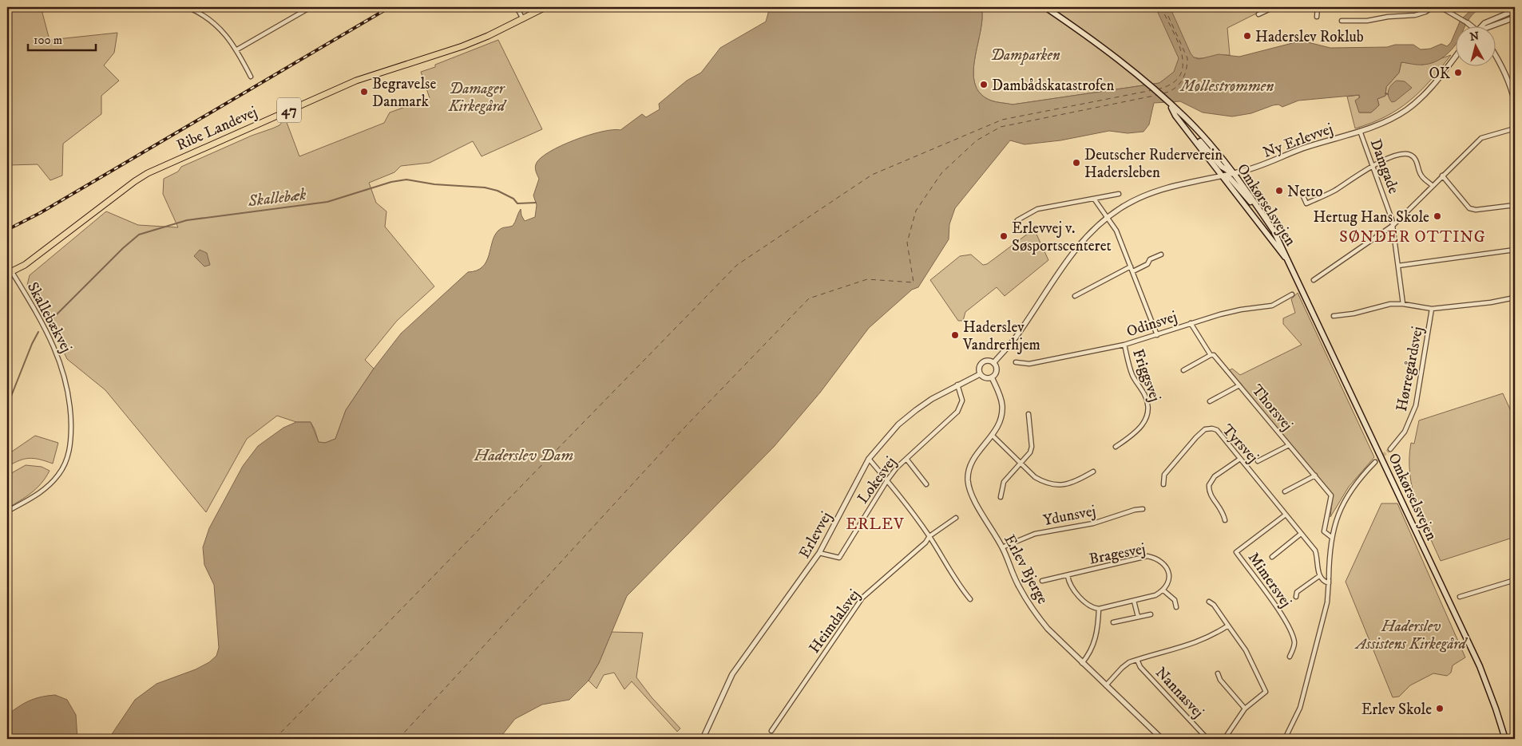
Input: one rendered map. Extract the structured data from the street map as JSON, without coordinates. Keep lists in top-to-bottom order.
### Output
{
  "streets": {
    "main road": ["47", "Ribe Landevej", "Omkørselsvejen"],
    "street": [
      "Ny Erlevvej",
      "Damgade",
      "Skallebækvej",
      "Odinsvej",
      "Hørregårdsvej",
      "Friggsvej",
      "Thorsvej",
      "Tyrsvej",
      "Lokesvej",
      "Ydunsvej",
      "Erlevvej",
      "Bragesvej",
      "Erlev Bjerge",
      "Mimersvej",
      "Heimdalsvej",
      "Nannasvej"
    ]
  },
  "crossings": [
    ["Ribe Landevej", "Skallebækvej"],
    ["Ny Erlevvej", "Damgade"],
    ["Ny Erlevvej", "Omkørselsvejen"],
    ["Ny Erlevvej", "Erlevvej"],
    ["Ny Erlevvej", "Erlev Bjerge"],
    ["Odinsvej", "Friggsvej"],
    ["Odinsvej", "Thorsvej"],
    ["Tyrsvej", "Mimersvej"],
    ["Lokesvej", "Erlevvej"],
    ["Ydunsvej", "Erlev Bjerge"],
    ["Erlevvej", "Erlev Bjerge"],
    ["Erlev Bjerge", "Nannasvej"]
  ],
  "districts": ["SØNDER OTTING", "ERLEV"],
  "water": ["Møllestrømmen", "Skallebæk", "Haderslev Dam"],
  "parks": ["Damparken", "Damager Kirkegård", "Haderslev Assistens Kirkegård"],
  "places": [
    "Haderslev Roklub",
    "OK",
    "Dambådskatastrofen",
    "Begravelse Danmark",
    "Deutscher Ruderverein Hadersleben",
    "Netto",
    "Hertug Hans Skole",
    "Erlevvej v. Søsportscenteret",
    "Haderslev Vandrerhjem",
    "Erlev Skole"
  ],
  "scale_bar": "100 m",
  "north": "top"
}
